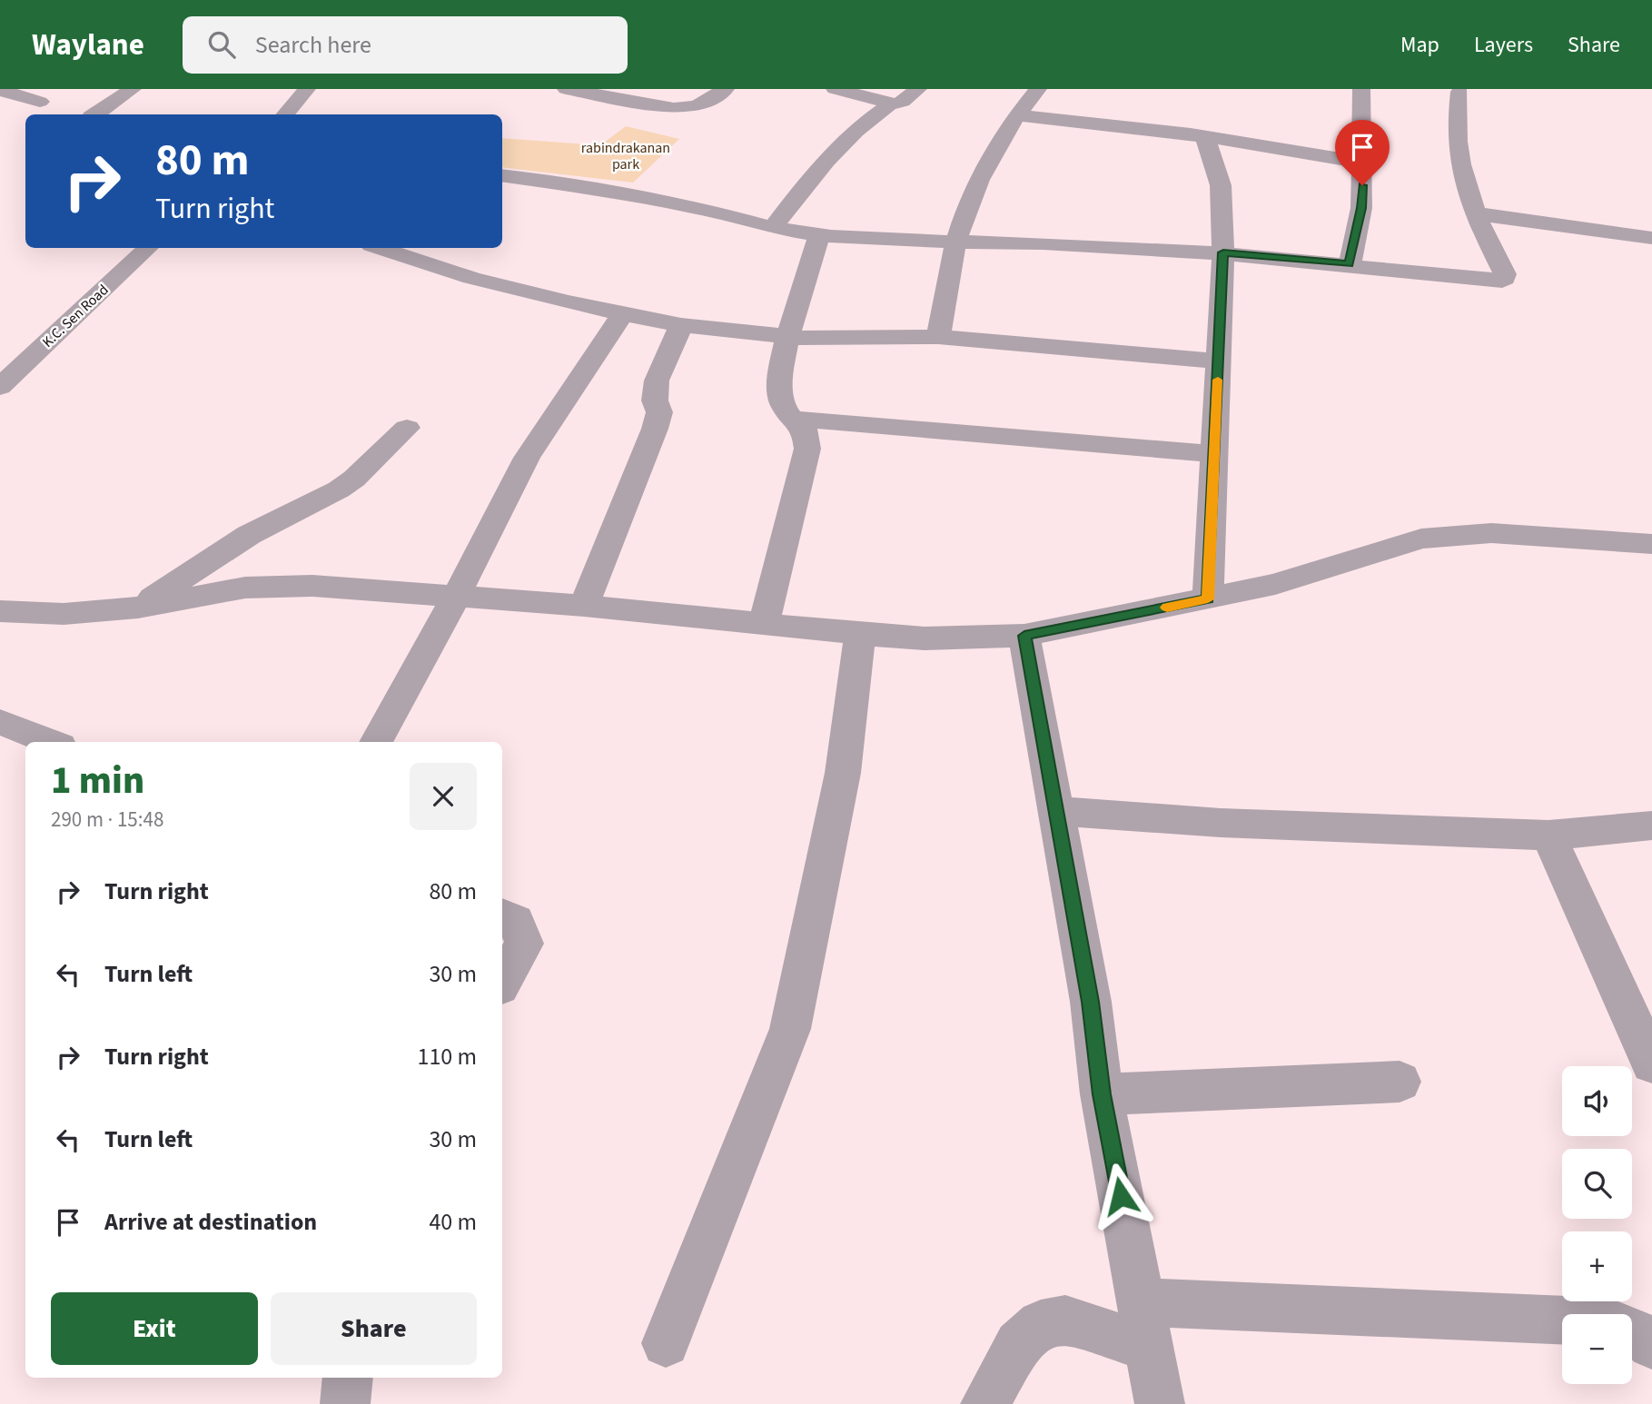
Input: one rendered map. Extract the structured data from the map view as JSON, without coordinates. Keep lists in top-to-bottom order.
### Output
{
  "streets": {
    "street": ["K.C. Sen Road"]
  },
  "parks": ["rabindrakanan park"],
  "page": {
    "header": "Waylane",
    "search": "Search here",
    "nav": ["Map", "Layers", "Share"],
    "turn": ["80 m", "Turn right"],
    "heading": ["1 min", "290 m · 15:48"],
    "list": [
      {
        "name": "Turn right",
        "value": "80 m"
      },
      {
        "name": "Turn left",
        "value": "30 m"
      },
      {
        "name": "Turn right",
        "value": "110 m"
      },
      {
        "name": "Turn left",
        "value": "30 m"
      },
      {
        "name": "Arrive at destination",
        "value": "40 m"
      }
    ],
    "map_buttons": ["+", "−"],
    "buttons": ["Exit", "Share"]
  }
}
